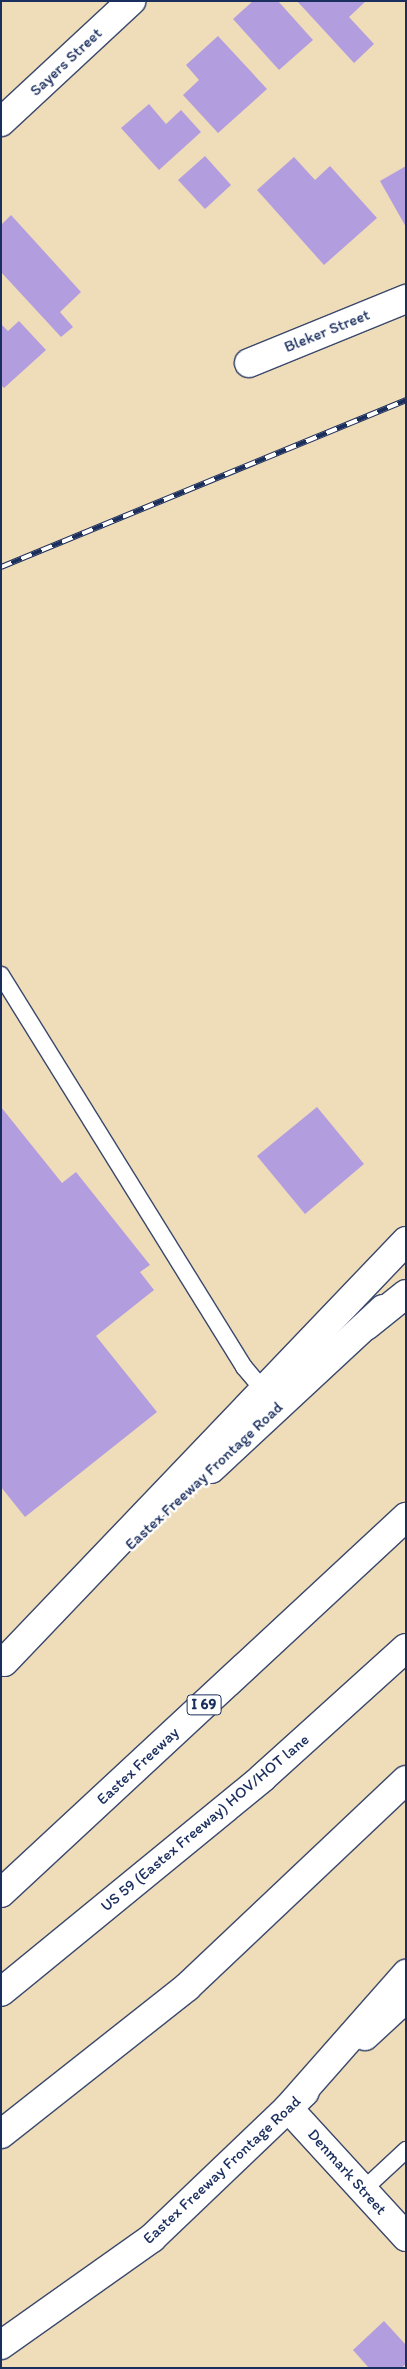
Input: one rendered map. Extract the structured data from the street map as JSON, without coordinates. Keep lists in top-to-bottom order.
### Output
{
  "streets": {
    "main road": [
      "Sayers Street",
      "Bleker Street",
      "Eastex Freeway Frontage Road",
      "I 69",
      "Eastex Freeway",
      "US 59 (Eastex Freeway) HOV/HOT lane",
      "Denmark Street"
    ]
  },
  "crossings": [
    ["Eastex Freeway Frontage Road", "Denmark Street"]
  ]
}
